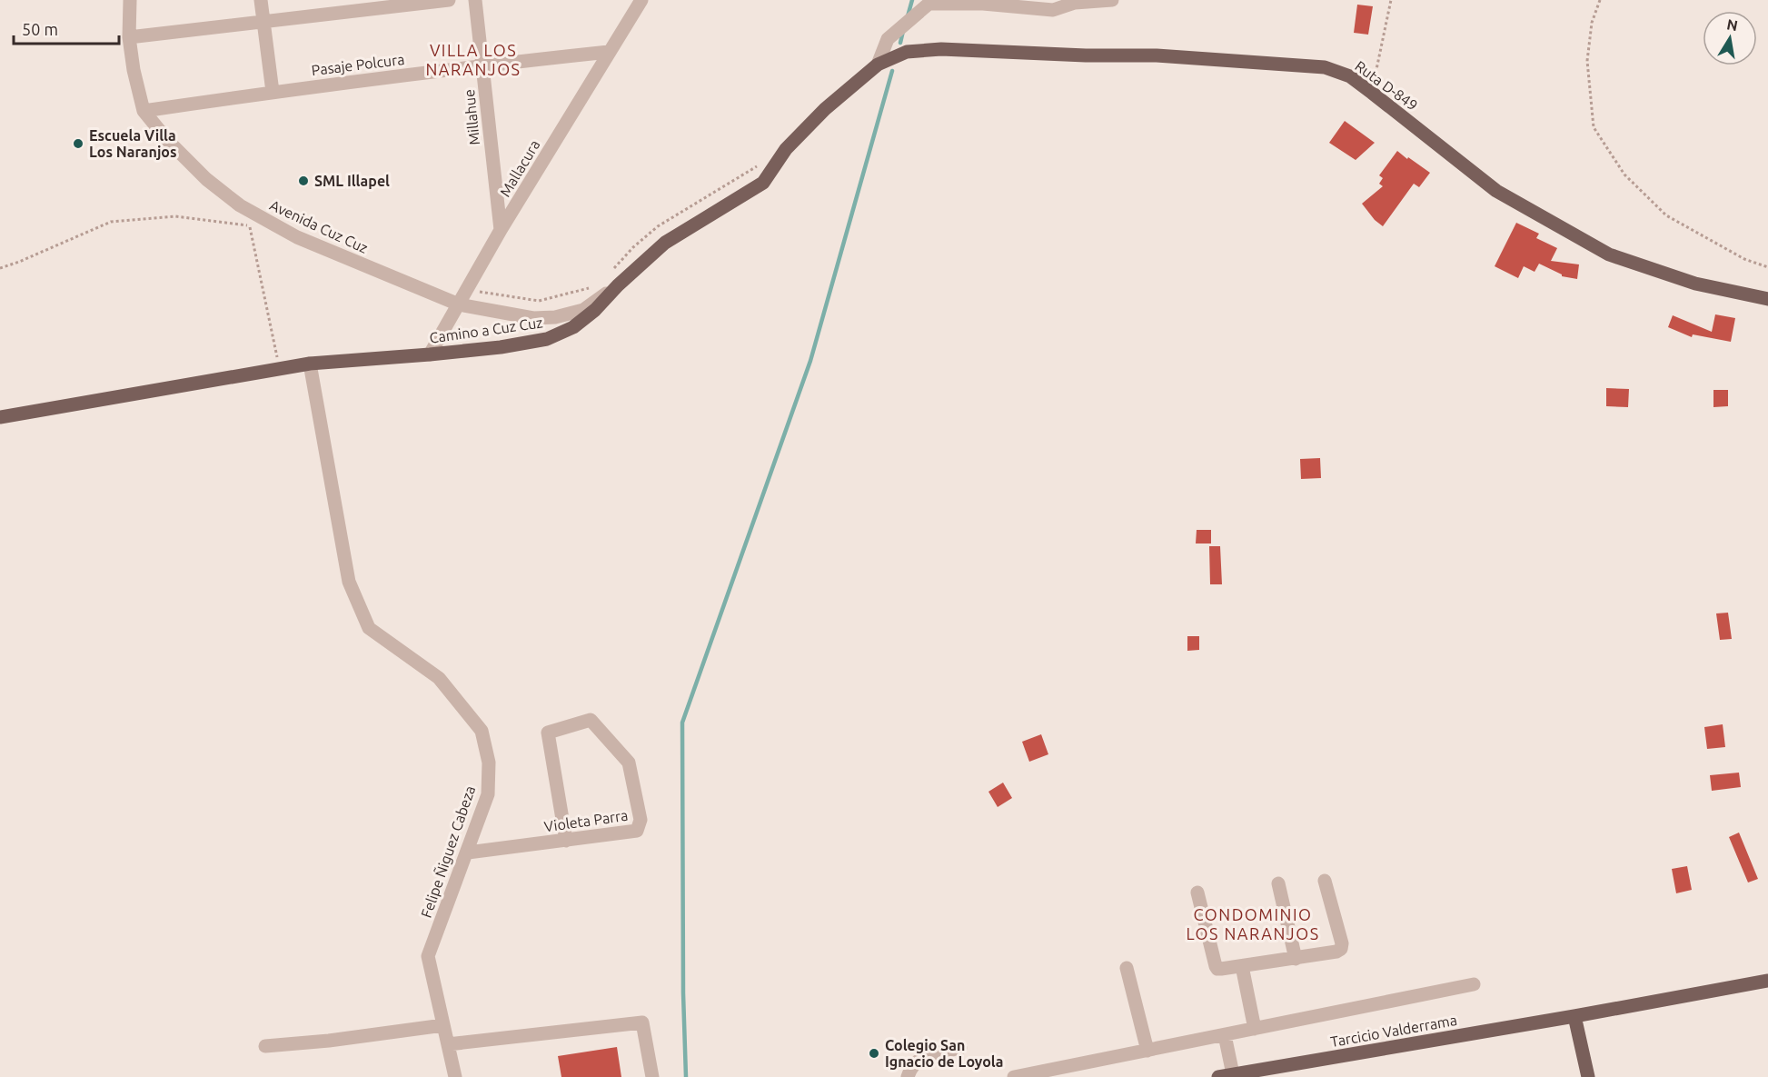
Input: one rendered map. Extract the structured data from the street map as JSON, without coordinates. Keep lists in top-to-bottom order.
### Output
{
  "streets": {
    "main road": ["Ruta D-849", "Camino a Cuz Cuz", "Tarcicio Valderrama"],
    "street": [
      "Pasaje Polcura",
      "Millahue",
      "Mallacura",
      "Avenida Cuz Cuz",
      "Violeta Parra",
      "Felipe Ñiguez Cabeza"
    ]
  },
  "crossings": [
    ["Pasaje Polcura", "Millahue"],
    ["Pasaje Polcura", "Mallacura"],
    ["Pasaje Polcura", "Avenida Cuz Cuz"],
    ["Ruta D-849", "Camino a Cuz Cuz"],
    ["Millahue", "Mallacura"],
    ["Mallacura", "Avenida Cuz Cuz"],
    ["Mallacura", "Camino a Cuz Cuz"],
    ["Avenida Cuz Cuz", "Camino a Cuz Cuz"],
    ["Camino a Cuz Cuz", "Felipe Ñiguez Cabeza"],
    ["Violeta Parra", "Felipe Ñiguez Cabeza"]
  ],
  "districts": ["VILLA LOS NARANJOS", "CONDOMINIO LOS NARANJOS"],
  "places": ["Escuela Villa Los Naranjos", "SML Illapel", "Colegio San Ignacio de Loyola"],
  "scale_bar": "50 m",
  "north": "top"
}
